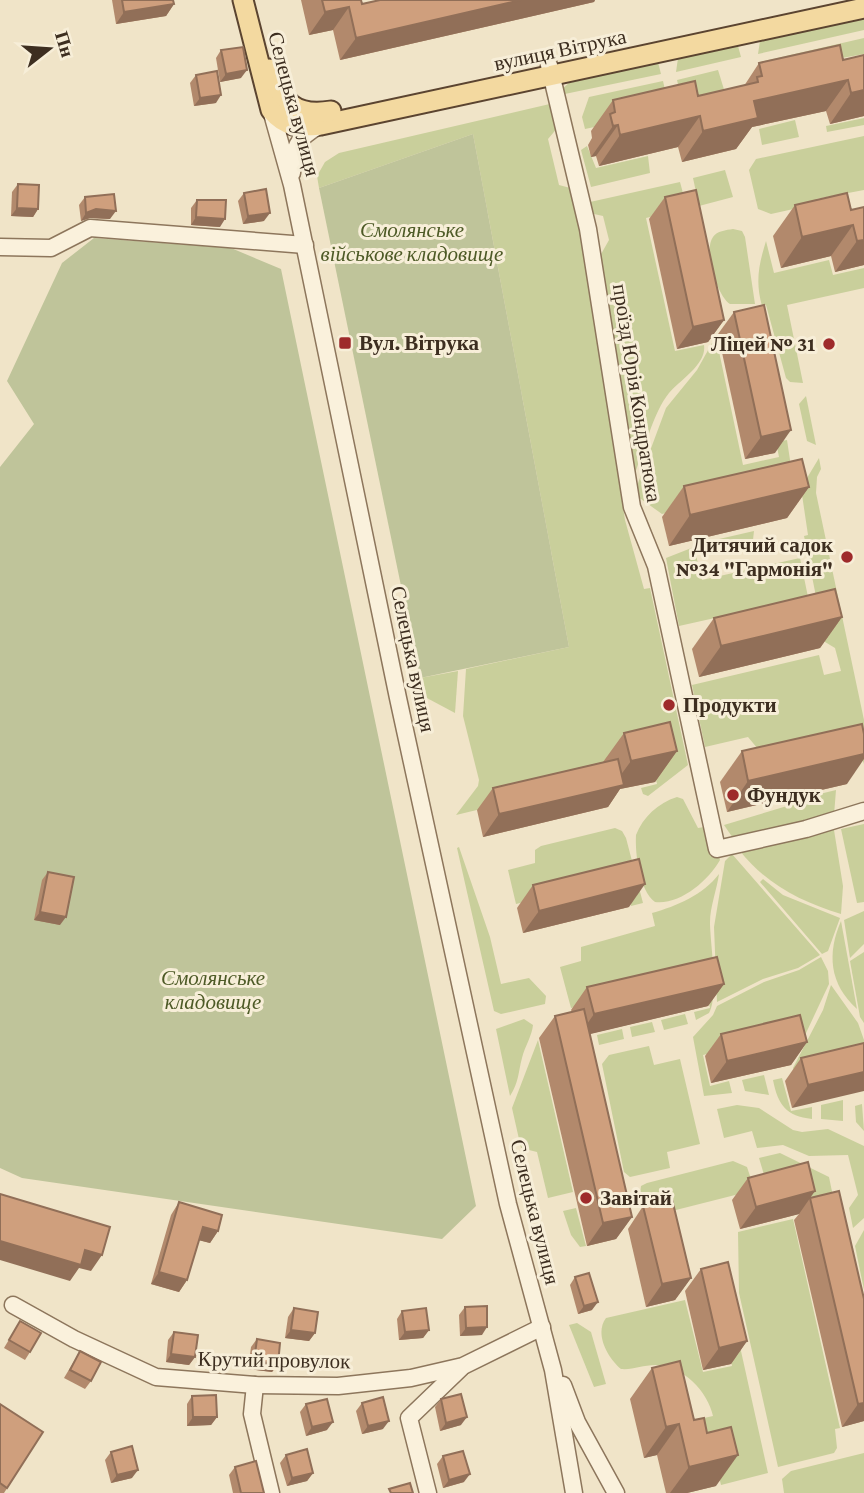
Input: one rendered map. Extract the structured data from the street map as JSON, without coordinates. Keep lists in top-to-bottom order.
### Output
{
  "streets": {
    "main road": ["вулиця Вітрука", "Селецька вулиця"],
    "street": ["проїзд Юрія Кондратюка", "Крутий провулок"]
  },
  "crossings": [
    ["вулиця Вітрука", "Селецька вулиця"],
    ["вулиця Вітрука", "проїзд Юрія Кондратюка"],
    ["Селецька вулиця", "Крутий провулок"]
  ],
  "parks": ["Смолянське військове кладовище", "Смолянське кладовище"],
  "places": {
    "transit": ["Вул. Вітрука"],
    "other": [
      "Ліцей № 31",
      "Дитячий садок №34 \"Гармонія\"",
      "Продукти",
      "Фундук",
      "Завітай"
    ]
  },
  "north": "right"
}
